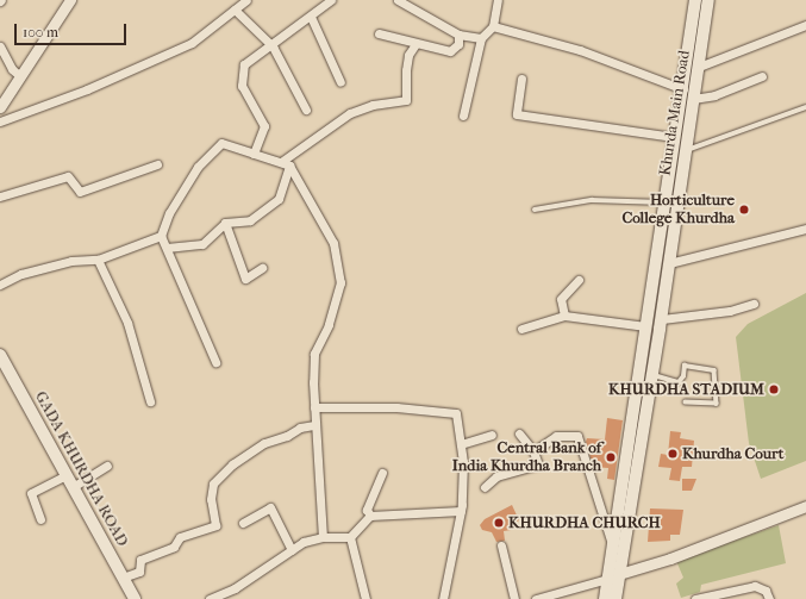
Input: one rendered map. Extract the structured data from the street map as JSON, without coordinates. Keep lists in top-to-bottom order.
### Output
{
  "streets": {
    "main road": ["Khurda Main Road", "GADA KHURDHA ROAD"]
  },
  "places": [
    "Horticulture College Khurdha",
    "KHURDHA STADIUM",
    "Khurdha Court",
    "Central Bank of India Khurdha Branch",
    "KHURDHA CHURCH"
  ],
  "scale_bar": "100 m"
}
